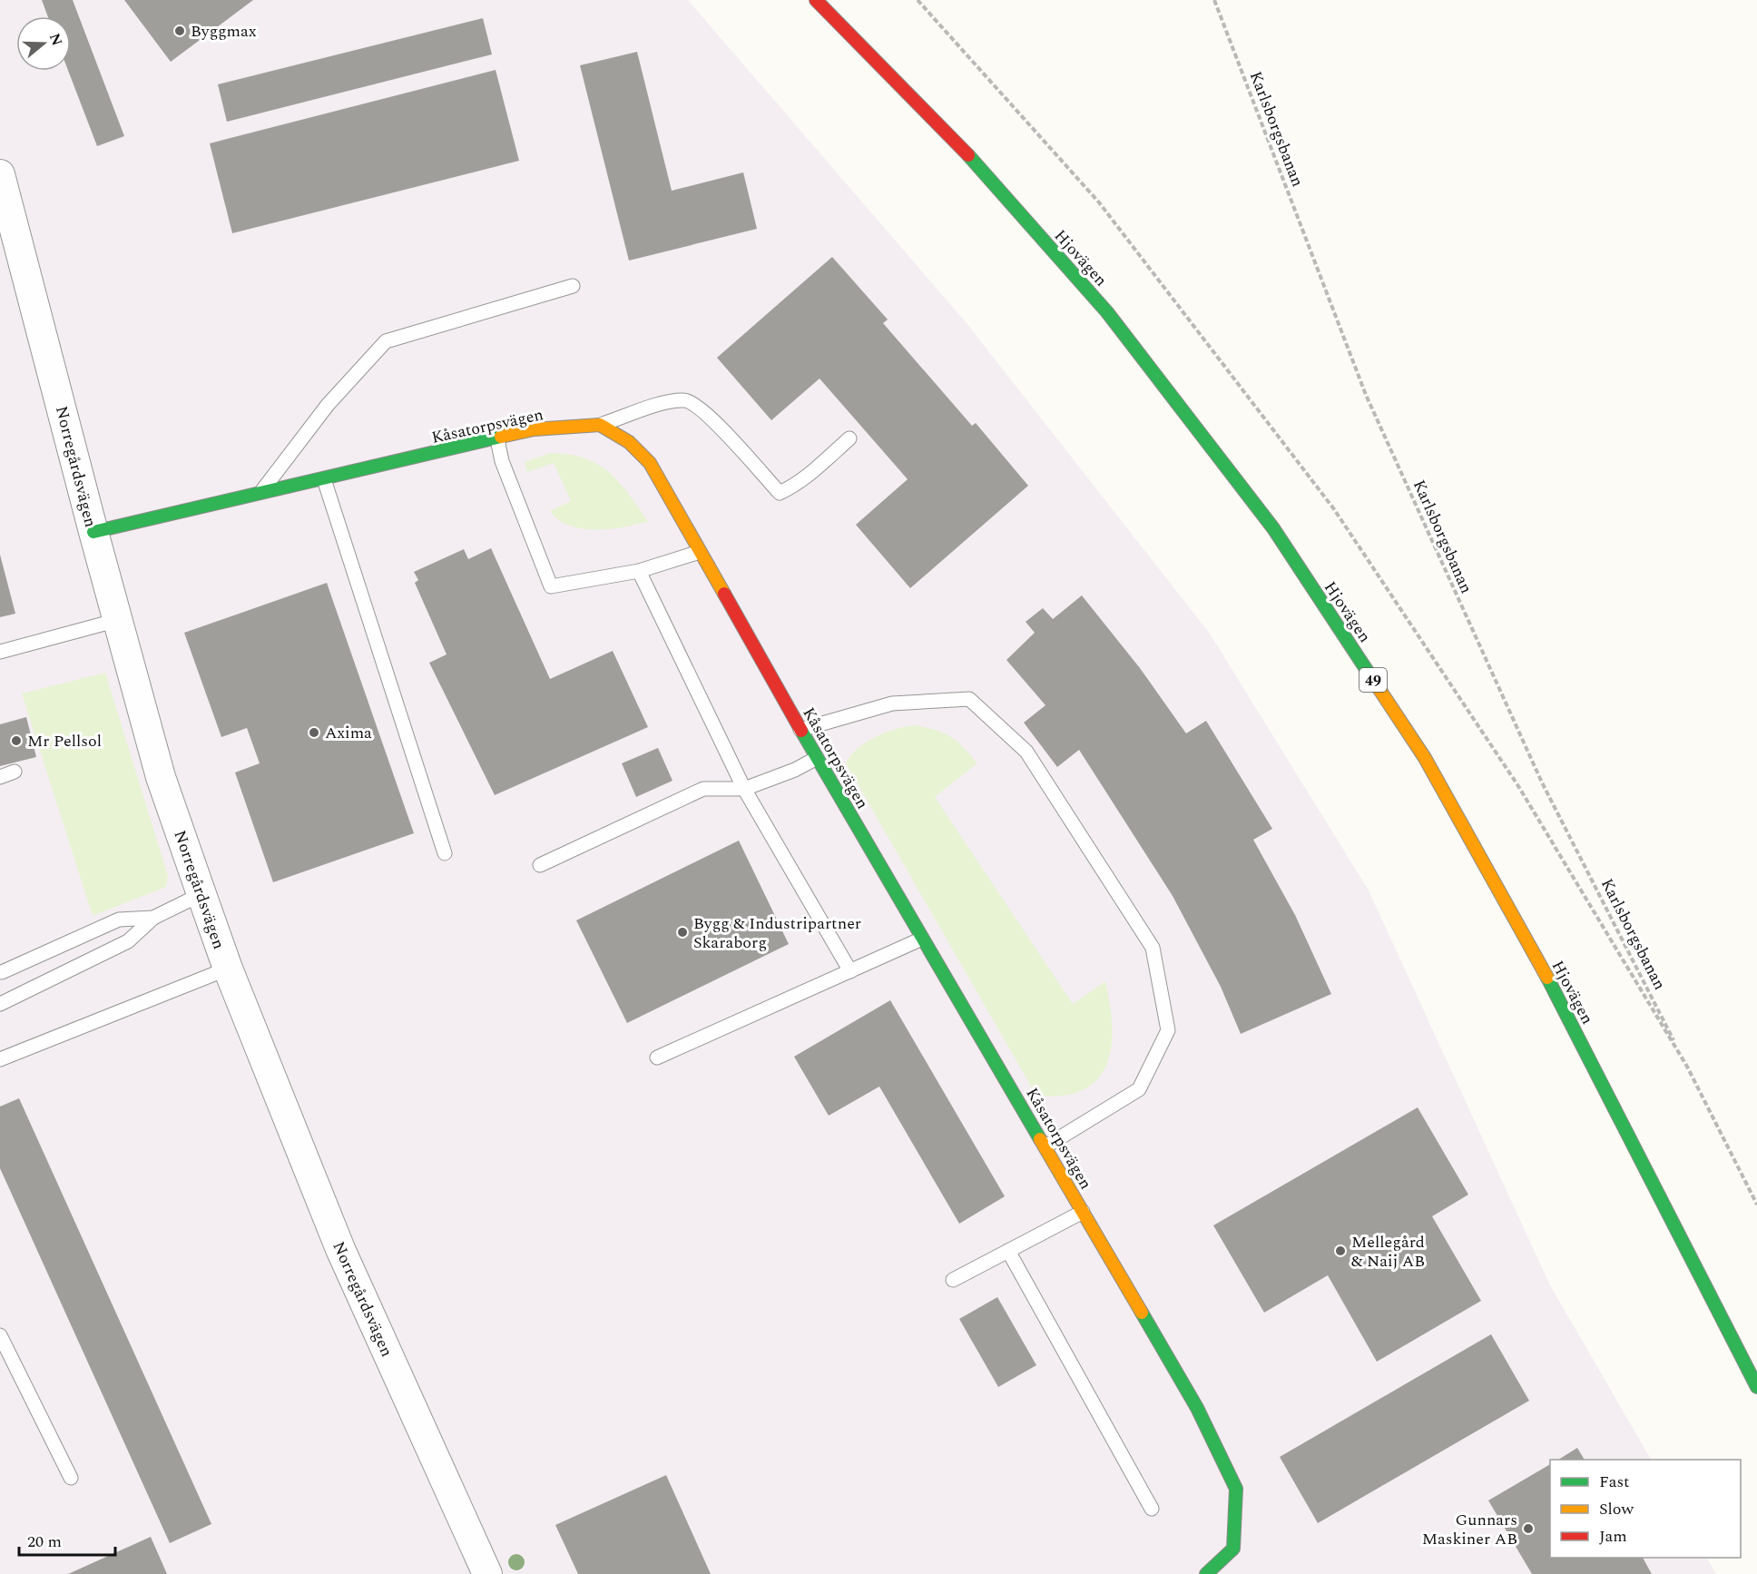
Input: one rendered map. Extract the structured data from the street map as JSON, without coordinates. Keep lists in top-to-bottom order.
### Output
{
  "streets": {
    "street": [
      "Hjovägen",
      "Kåsatorpsvägen",
      "Norregårdsvägen",
      "49"
    ],
    "path": ["Karlsborgsbanan"]
  },
  "crossings": [
    ["Kåsatorpsvägen", "Norregårdsvägen"]
  ],
  "places": [
    "Byggmax",
    "Axima",
    "Mr Pellsol",
    "Bygg & Industripartner Skaraborg",
    "Mellegård & Naij AB",
    "Gunnars Maskiner AB"
  ],
  "legend": ["Fast", "Slow", "Jam"],
  "scale_bar": "20 m",
  "north": "right"
}
